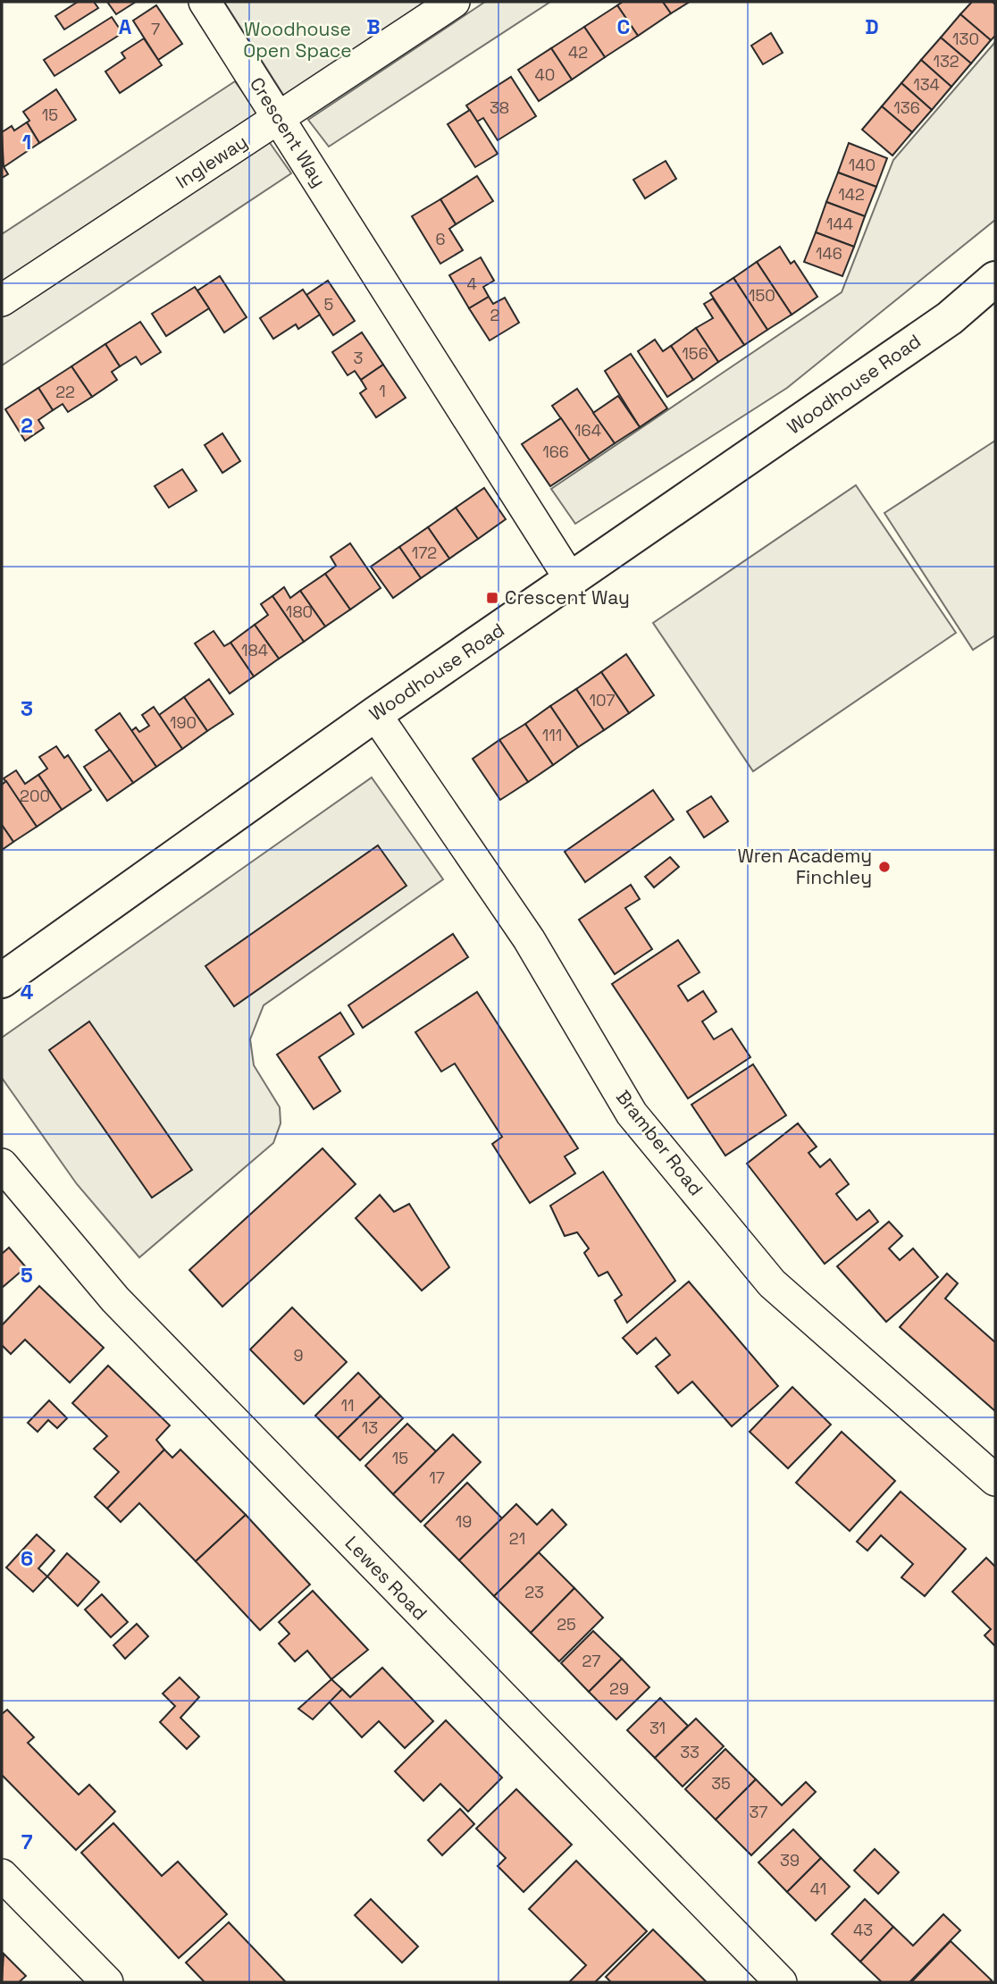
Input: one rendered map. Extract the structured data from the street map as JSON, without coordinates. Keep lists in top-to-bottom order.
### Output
{
  "streets": {
    "main road": ["Woodhouse Road"],
    "street": [
      "Crescent Way",
      "Ingleway",
      "Bramber Road",
      "Lewes Road"
    ]
  },
  "crossings": [
    ["Crescent Way", "Ingleway"],
    ["Crescent Way", "Woodhouse Road"],
    ["Woodhouse Road", "Bramber Road"]
  ],
  "parks": ["Woodhouse Open Space"],
  "places": {
    "transit": ["Crescent Way"],
    "other": ["Wren Academy Finchley"]
  },
  "house_numbers": [
    "7",
    "130",
    "42",
    "132",
    "40",
    "134",
    "38",
    "136",
    "15",
    "140",
    "142",
    "144",
    "6",
    "146",
    "4",
    "150",
    "5",
    "2",
    "156",
    "3",
    "1",
    "22",
    "164",
    "166",
    "172",
    "180",
    "184",
    "107",
    "190",
    "111",
    "200",
    "9",
    "11",
    "13",
    "15",
    "17",
    "19",
    "21",
    "23",
    "25",
    "27",
    "29",
    "31",
    "33",
    "35",
    "37",
    "39",
    "41",
    "43"
  ],
  "grid": {
    "columns": [
      "A",
      "B",
      "C",
      "D"
    ],
    "rows": [
      "1",
      "2",
      "3",
      "4",
      "5",
      "6",
      "7"
    ]
  }
}
